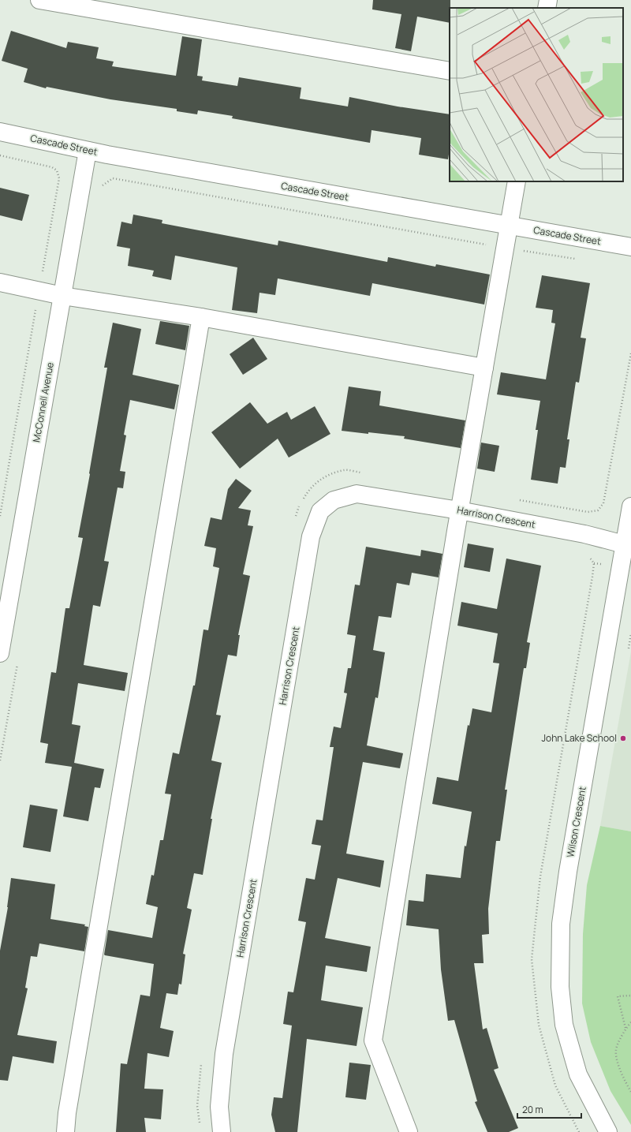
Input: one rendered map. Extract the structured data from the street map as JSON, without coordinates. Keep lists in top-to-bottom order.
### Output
{
  "streets": {
    "street": [
      "Cascade Street",
      "McConnell Avenue",
      "Harrison Crescent",
      "Wilson Crescent"
    ]
  },
  "crossings": [
    ["Cascade Street", "McConnell Avenue"],
    ["Harrison Crescent", "Wilson Crescent"]
  ],
  "places": ["John Lake School"],
  "scale_bar": "20 m"
}
